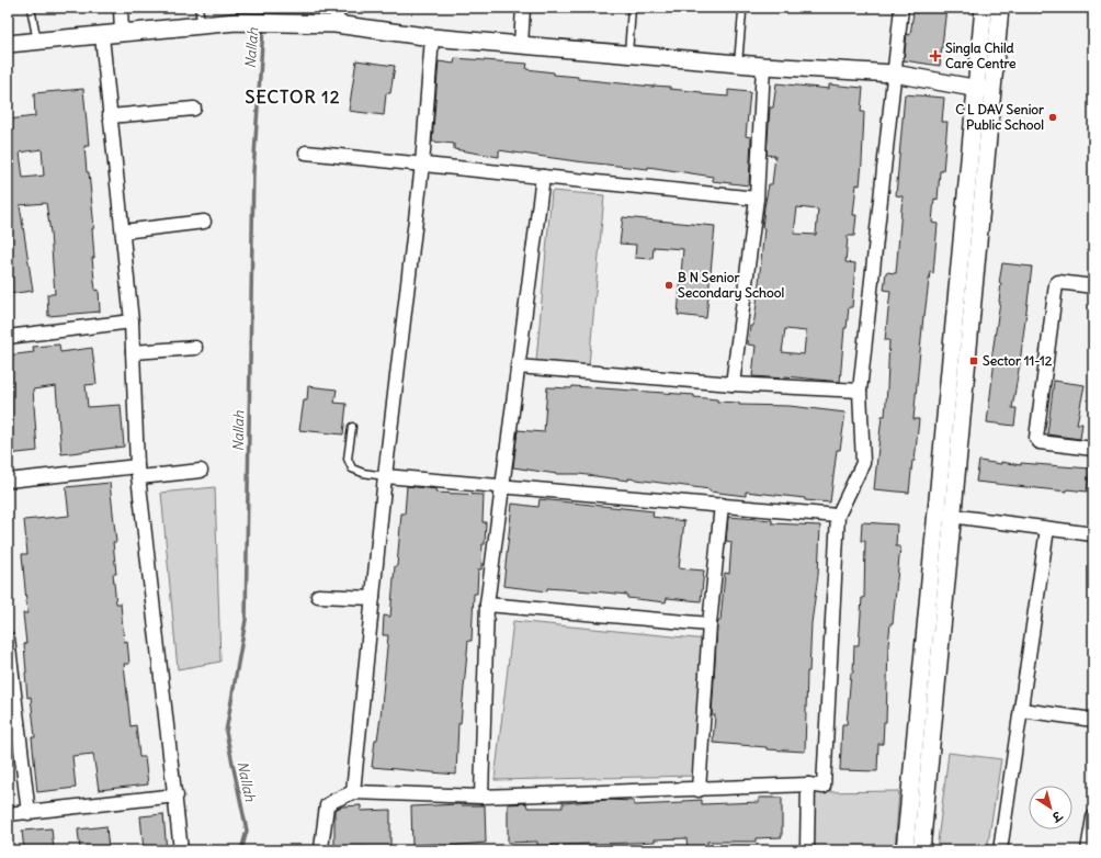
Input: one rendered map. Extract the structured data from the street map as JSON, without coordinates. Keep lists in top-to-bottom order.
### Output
{
  "districts": ["SECTOR 12"],
  "water": ["Nallah"],
  "places": {
    "health": ["Singla Child Care Centre"],
    "other": ["C L DAV Senior Public School", "B N Senior Secondary School"],
    "transit": ["Sector 11-12"]
  },
  "north": "bottom right"
}
